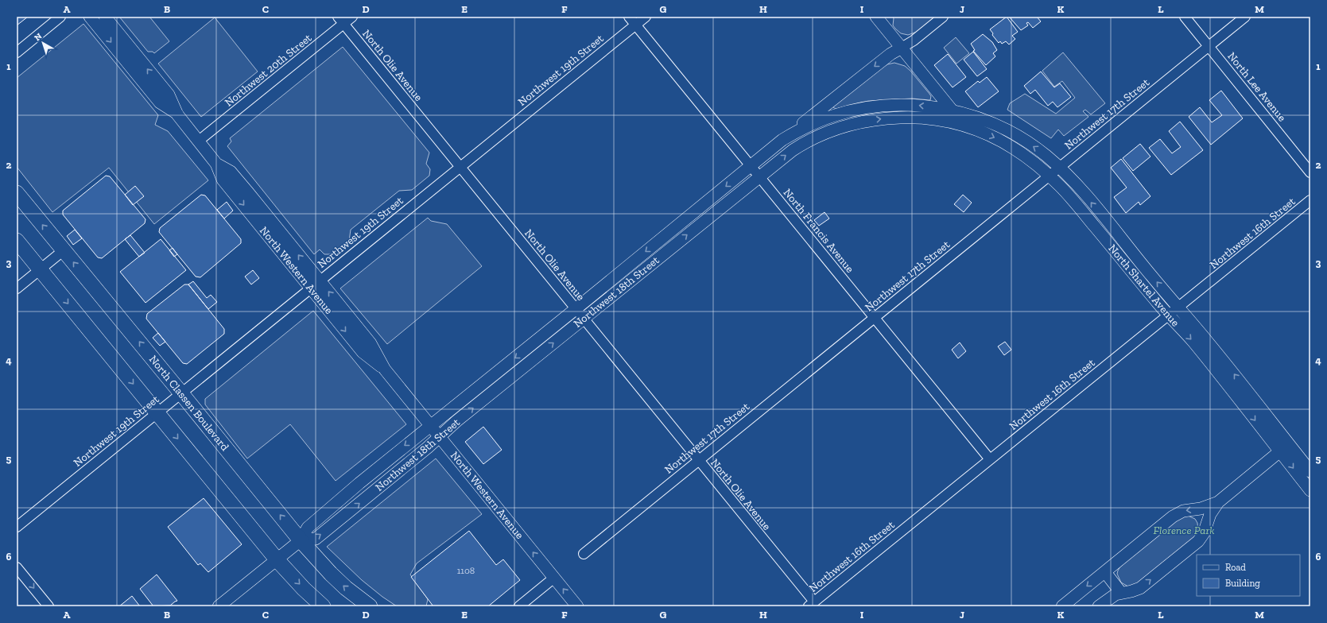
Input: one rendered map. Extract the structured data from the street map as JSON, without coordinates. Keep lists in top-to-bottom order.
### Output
{
  "streets": {
    "main road": ["North Classen Boulevard"],
    "street": [
      "North Olie Avenue",
      "Northwest 20th Street",
      "Northwest 19th Street",
      "North Lee Avenue",
      "Northwest 17th Street",
      "North Francis Avenue",
      "Northwest 16th Street",
      "North Western Avenue",
      "North Shartel Avenue",
      "Northwest 18th Street"
    ]
  },
  "crossings": [
    ["North Olie Avenue", "Northwest 20th Street"],
    ["North Olie Avenue", "Northwest 19th Street"],
    ["North Olie Avenue", "Northwest 17th Street"],
    ["North Olie Avenue", "Northwest 16th Street"],
    ["North Olie Avenue", "Northwest 18th Street"],
    ["Northwest 20th Street", "North Western Avenue"],
    ["Northwest 19th Street", "North Francis Avenue"],
    ["Northwest 19th Street", "North Western Avenue"],
    ["Northwest 19th Street", "North Classen Boulevard"],
    ["North Lee Avenue", "Northwest 17th Street"],
    ["Northwest 17th Street", "North Francis Avenue"],
    ["Northwest 17th Street", "North Shartel Avenue"],
    ["North Francis Avenue", "Northwest 16th Street"],
    ["North Francis Avenue", "Northwest 18th Street"],
    ["Northwest 16th Street", "North Shartel Avenue"],
    ["North Western Avenue", "Northwest 18th Street"],
    ["North Shartel Avenue", "Northwest 18th Street"],
    ["Northwest 18th Street", "North Classen Boulevard"]
  ],
  "parks": ["Florence Park"],
  "house_numbers": ["1108"],
  "legend": ["Road", "Building"],
  "north": "top left",
  "grid": {
    "columns": [
      "A",
      "B",
      "C",
      "D",
      "E",
      "F",
      "G",
      "H",
      "I",
      "J",
      "K",
      "L",
      "M"
    ],
    "rows": [
      "1",
      "2",
      "3",
      "4",
      "5",
      "6"
    ]
  }
}
